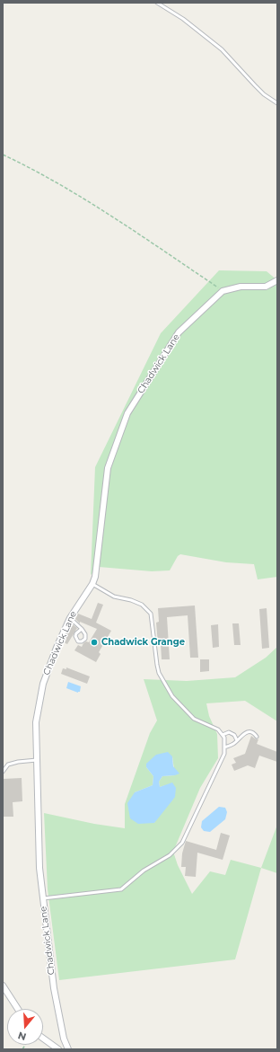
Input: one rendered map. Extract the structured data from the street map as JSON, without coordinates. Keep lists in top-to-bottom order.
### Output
{
  "streets": {
    "street": ["Chadwick Lane"]
  },
  "places": ["Chadwick Grange"],
  "north": "bottom"
}
